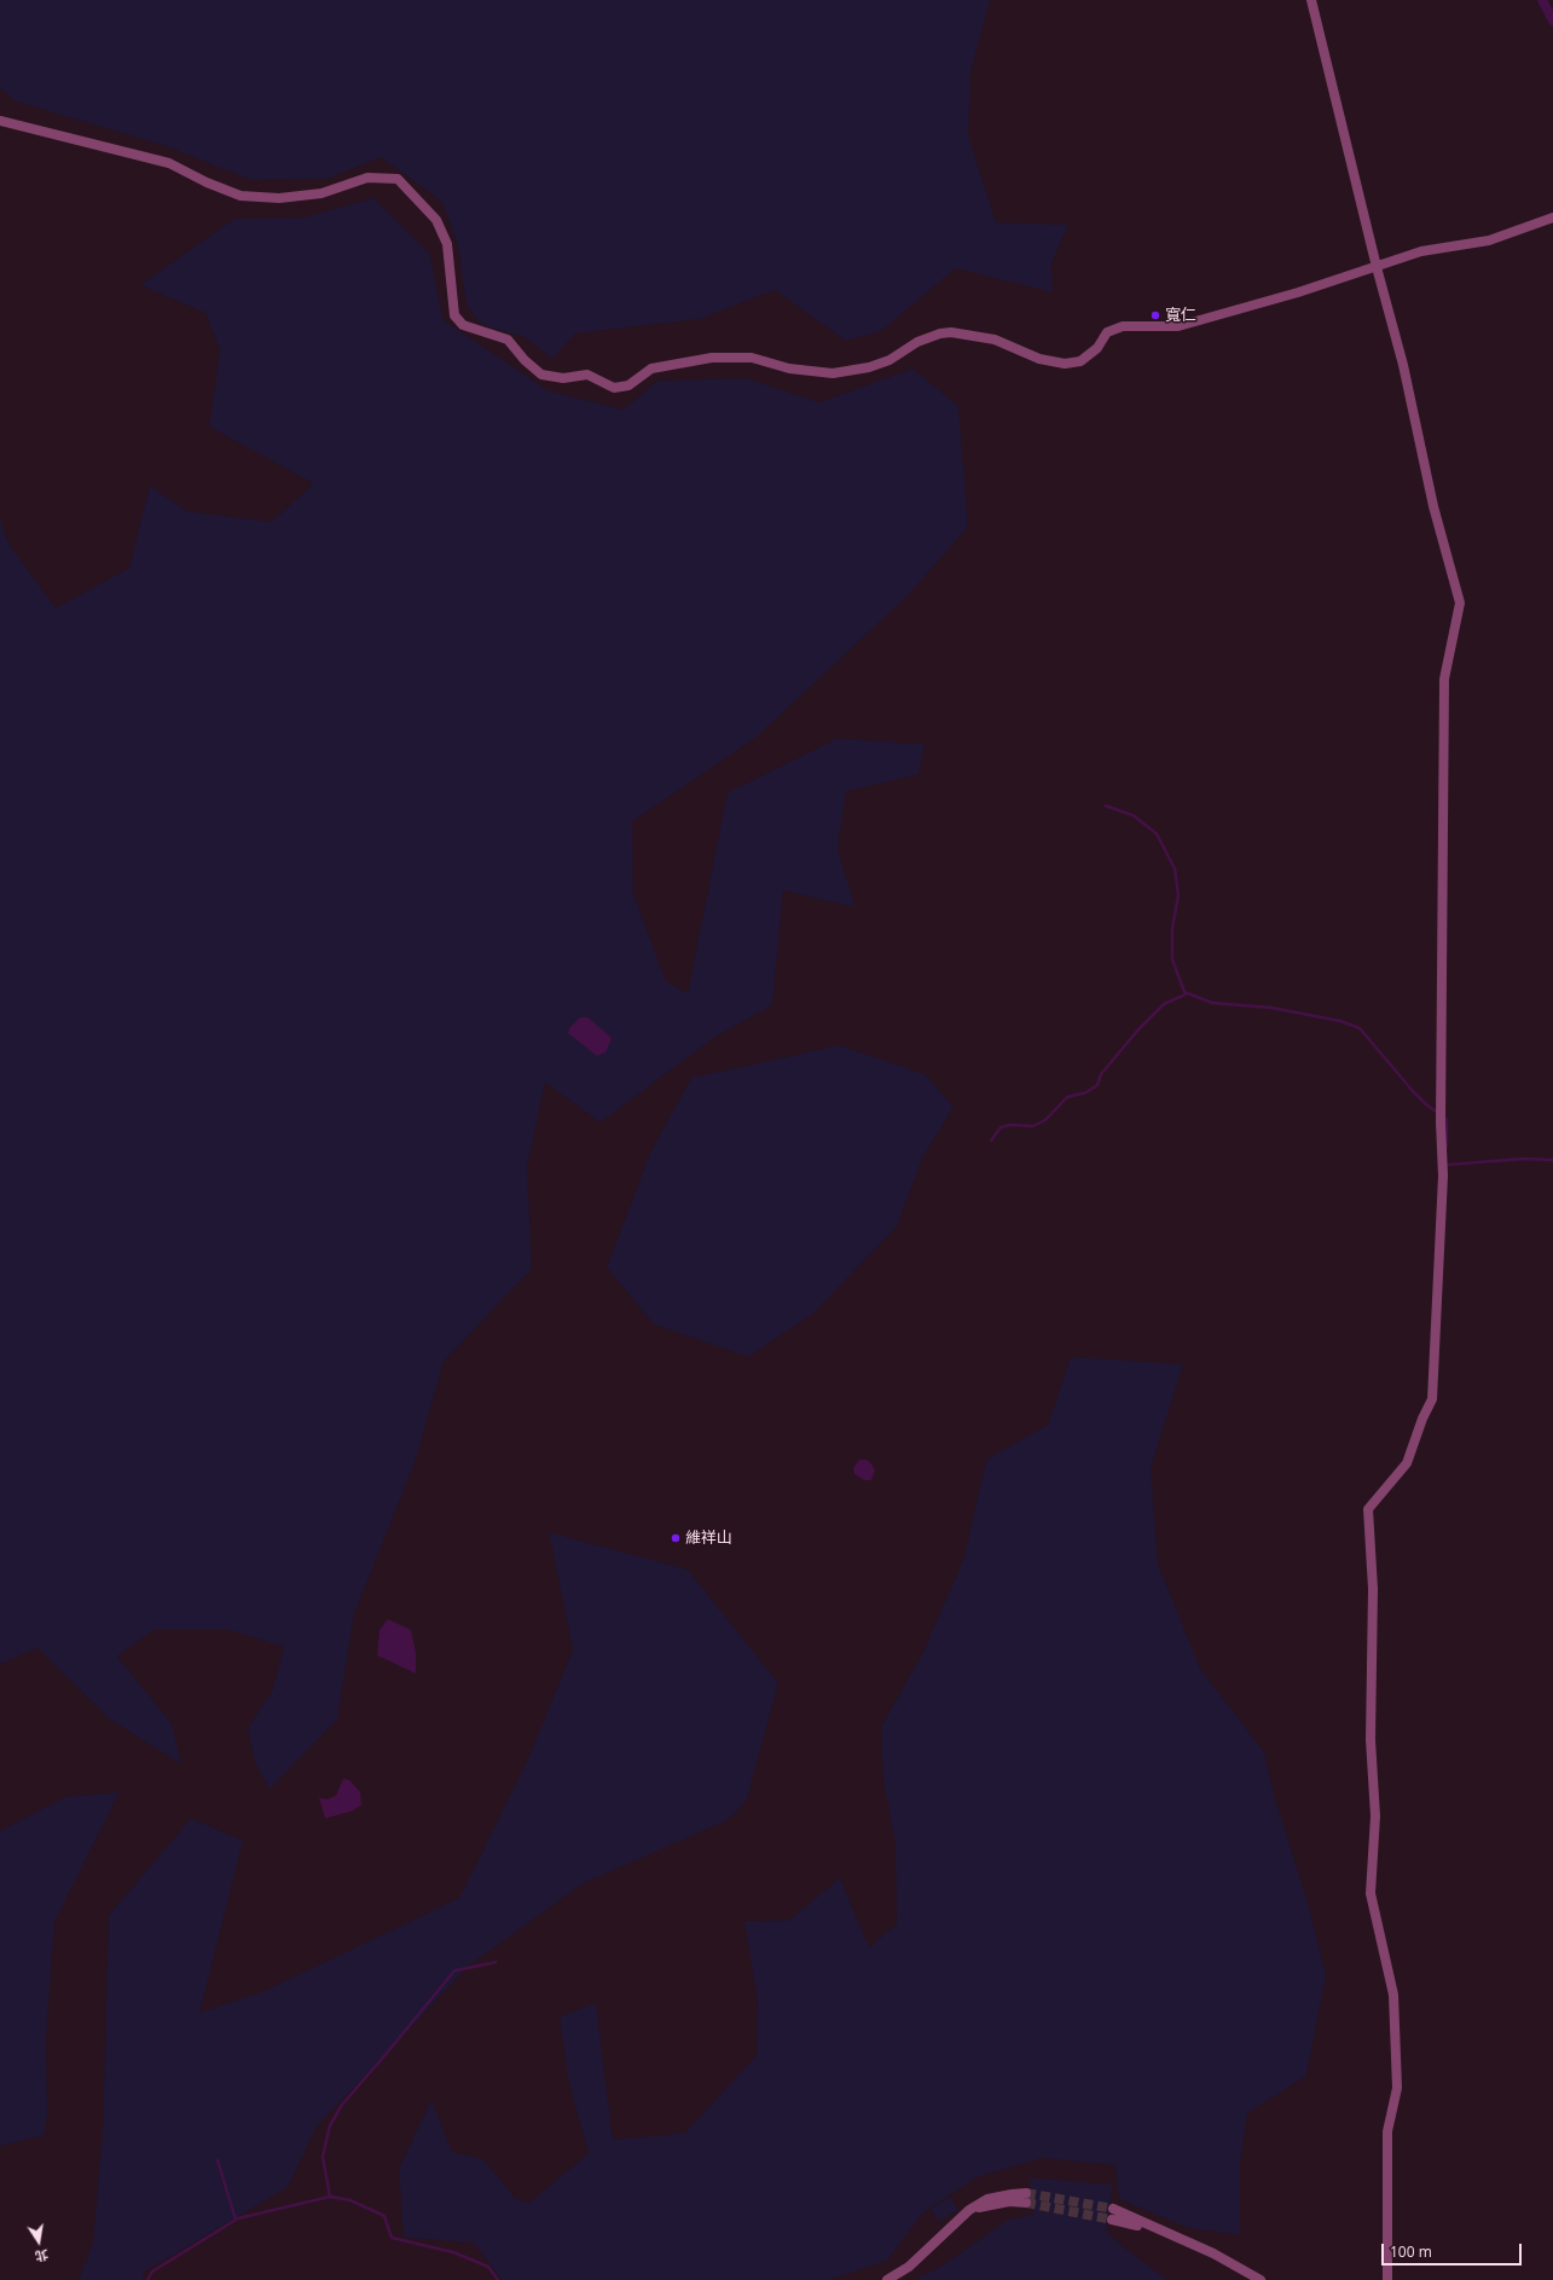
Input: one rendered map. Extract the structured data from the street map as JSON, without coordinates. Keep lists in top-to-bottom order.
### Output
{
  "places": ["寬仁", "維祥山"],
  "scale_bar": "100 m",
  "north": "bottom"
}
